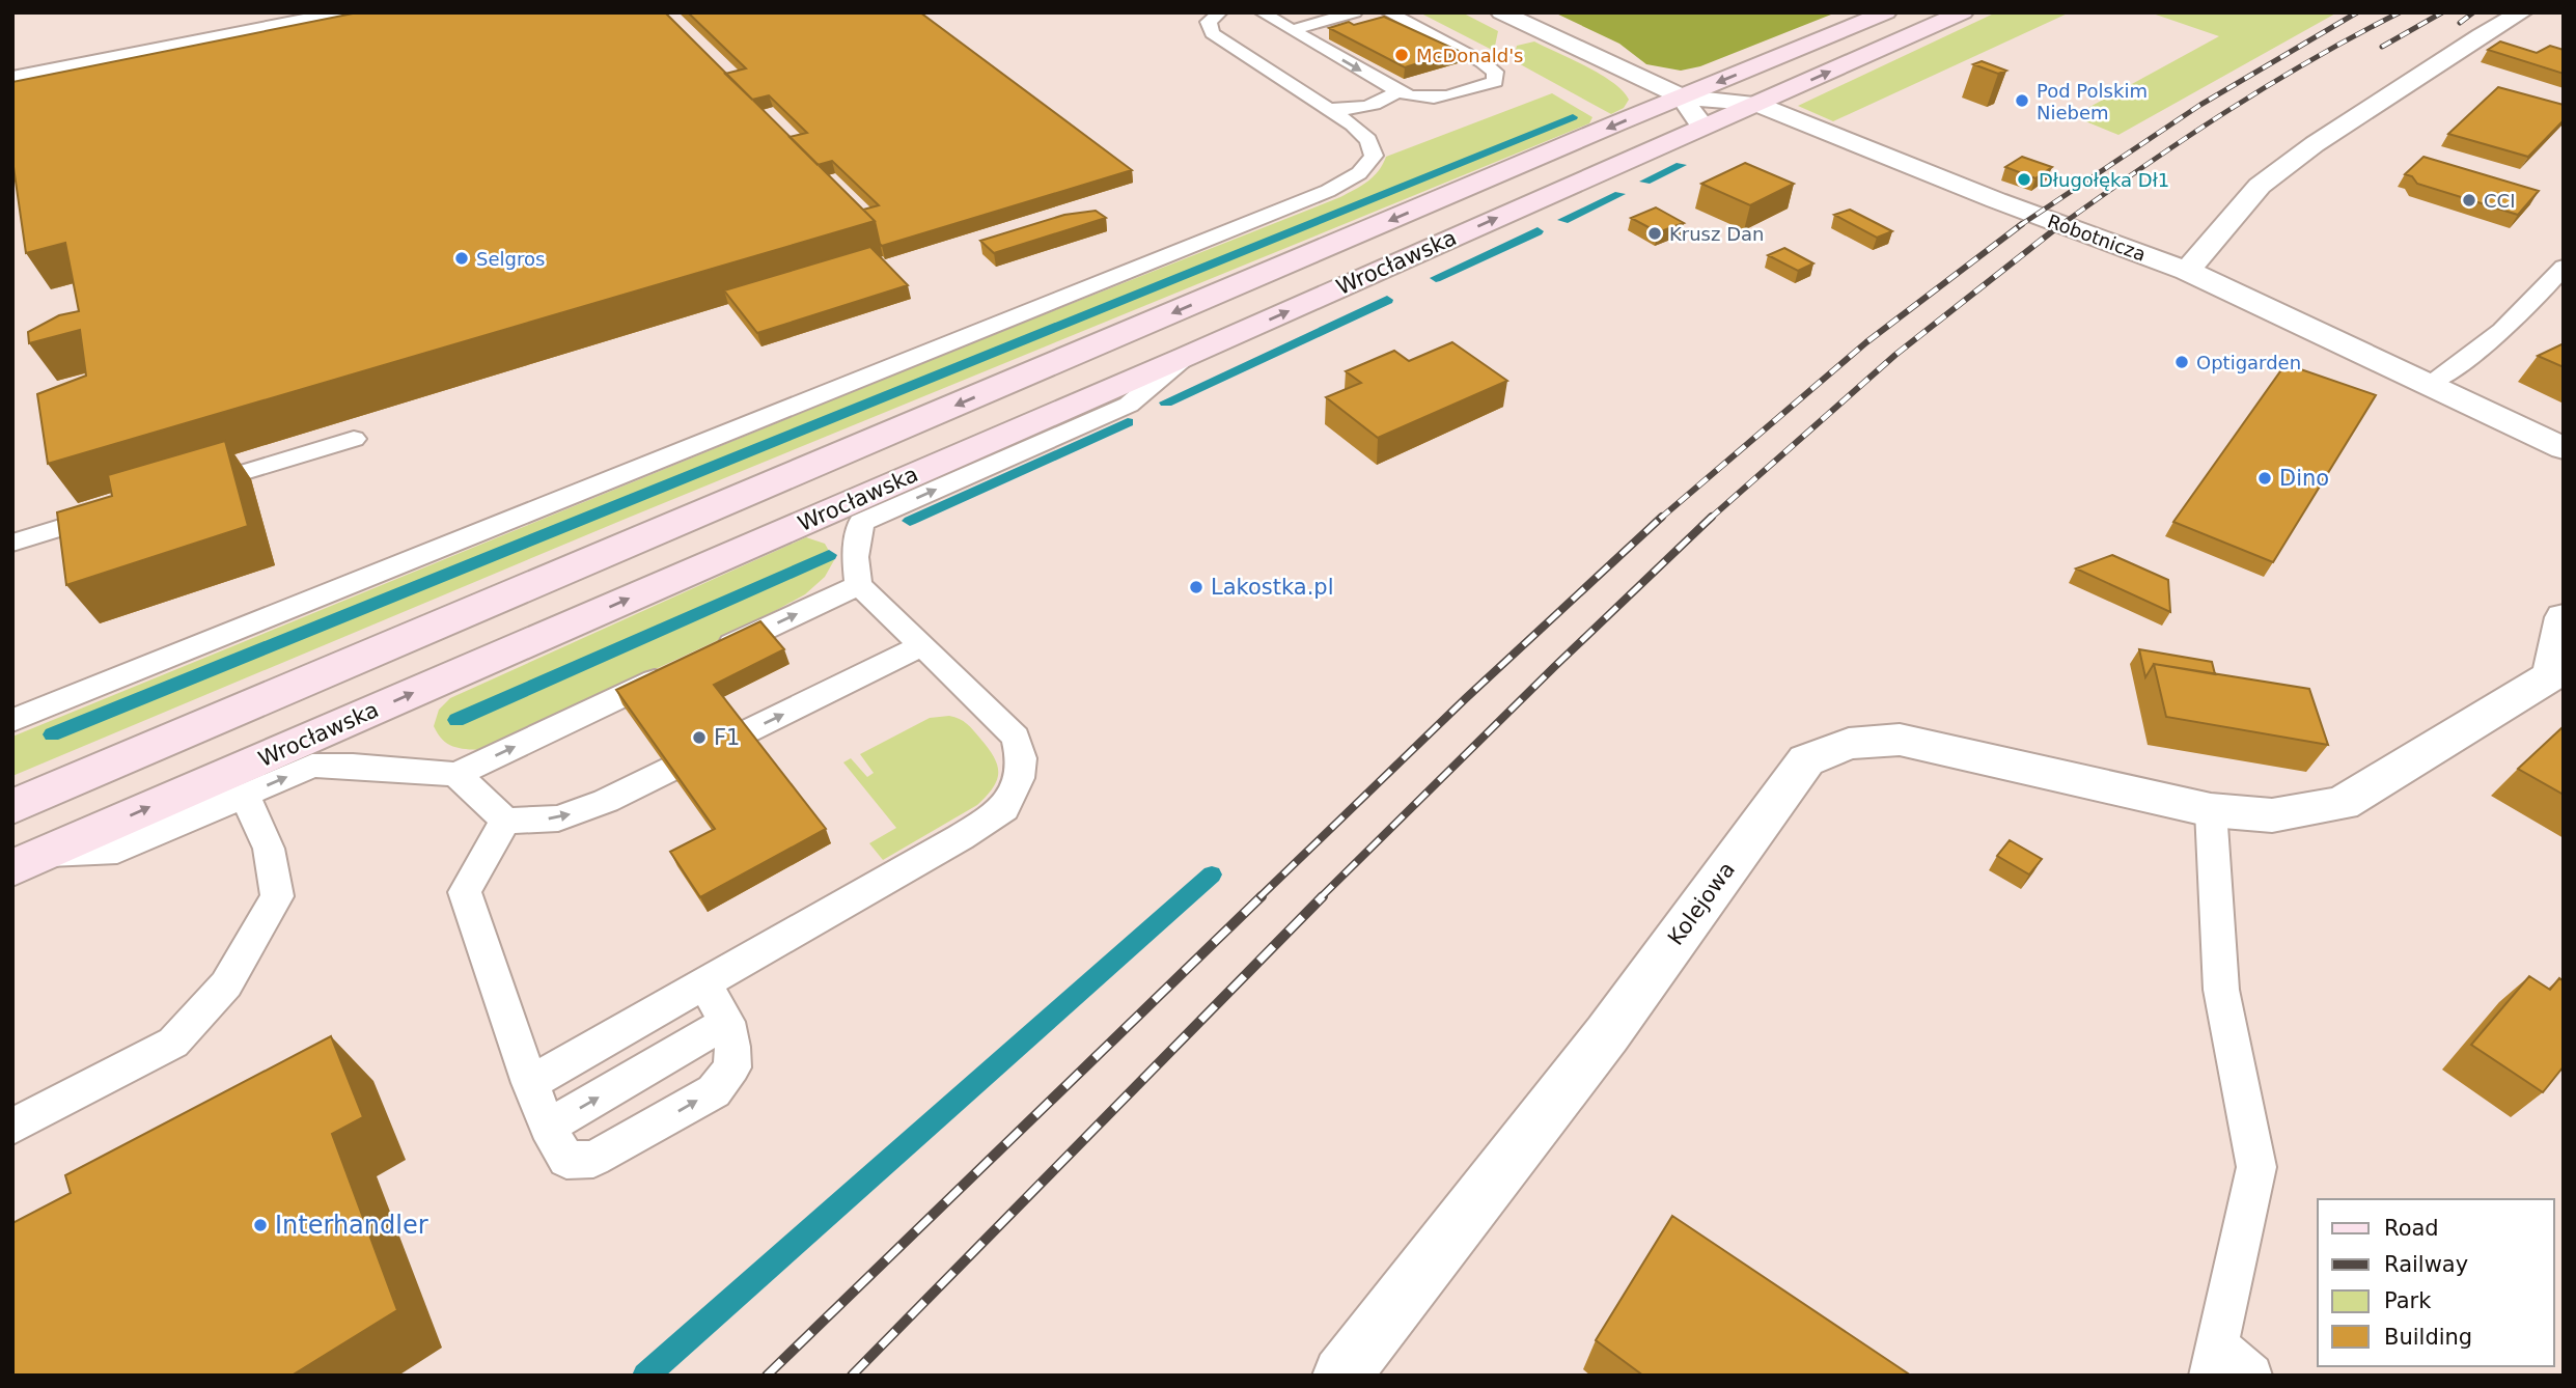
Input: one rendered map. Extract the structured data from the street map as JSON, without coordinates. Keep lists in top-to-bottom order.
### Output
{
  "streets": {
    "main road": ["Wrocławska"],
    "street": ["Robotnicza", "Kolejowa"]
  },
  "crossings": [
    ["Robotnicza", "Wrocławska"]
  ],
  "places": [
    "McDonald's",
    "Pod Polskim Niebem",
    "Długołęka Dł1",
    "CCI",
    "Krusz Dan",
    "Selgros",
    "Optigarden",
    "Dino",
    "Lakostka.pl",
    "F1",
    "Interhandler"
  ],
  "legend": [
    "Road",
    "Railway",
    "Park",
    "Building"
  ]
}
